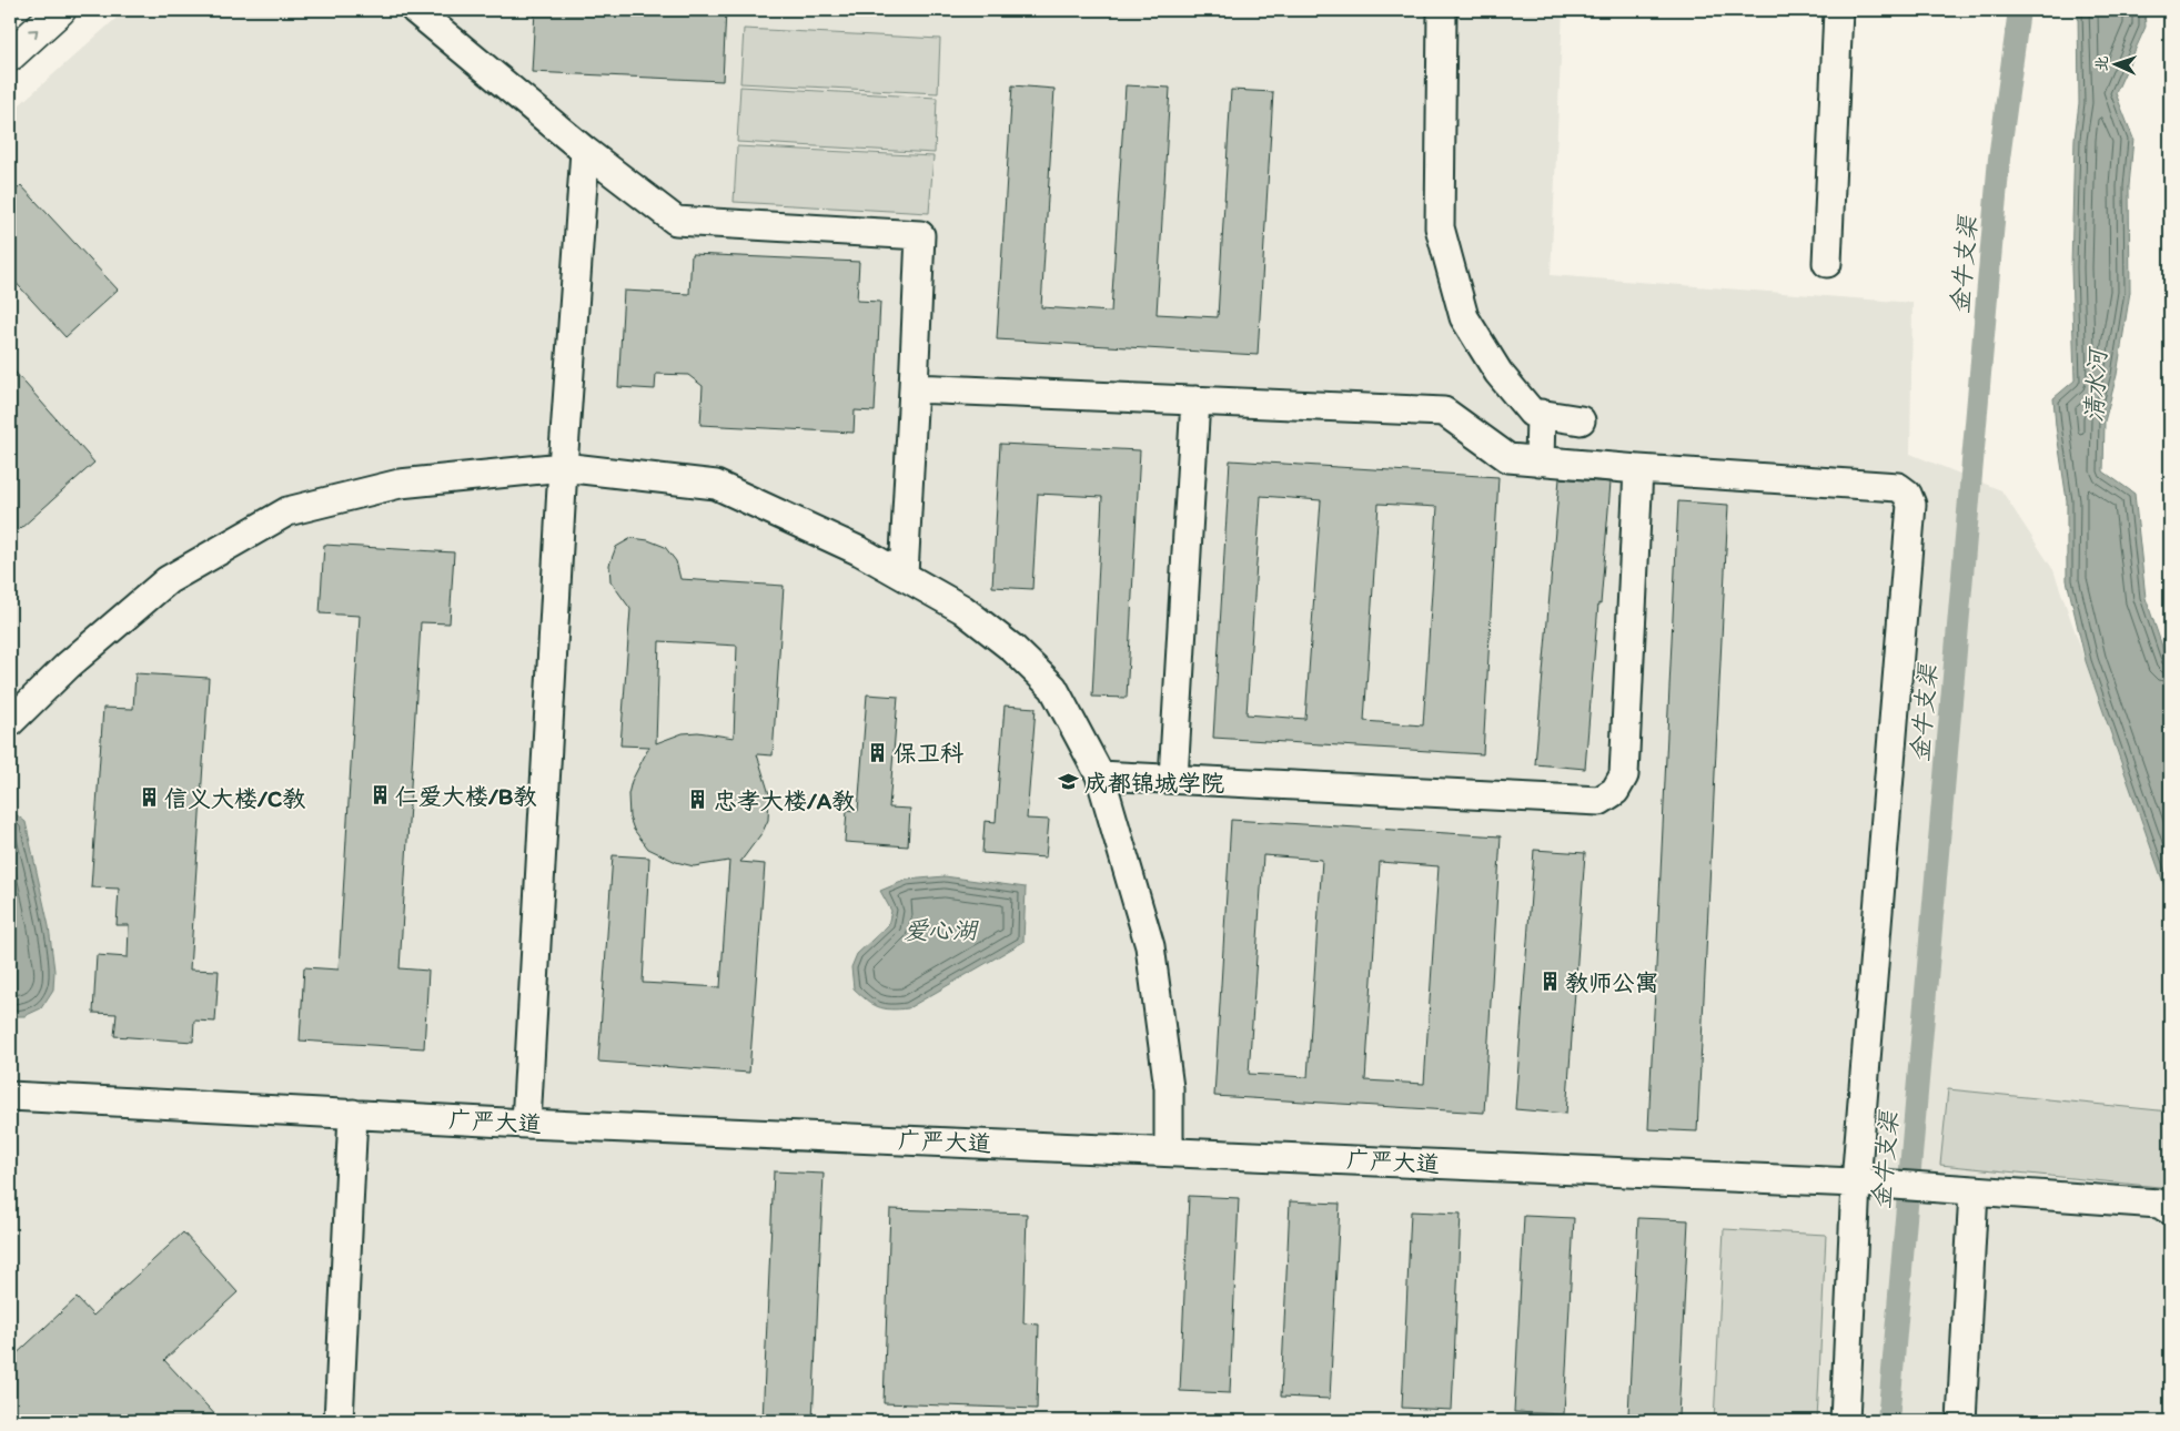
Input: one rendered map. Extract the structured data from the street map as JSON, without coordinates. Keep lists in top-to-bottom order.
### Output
{
  "streets": {
    "street": ["广严大道"]
  },
  "water": ["金牛支渠", "清水河", "爱心湖"],
  "places": {
    "building": [
      "保卫科",
      "仁爱大楼/B教",
      "信义大楼/C教",
      "忠孝大楼/A教",
      "教师公寓"
    ],
    "school or university": ["成都锦城学院"]
  },
  "north": "left"
}
